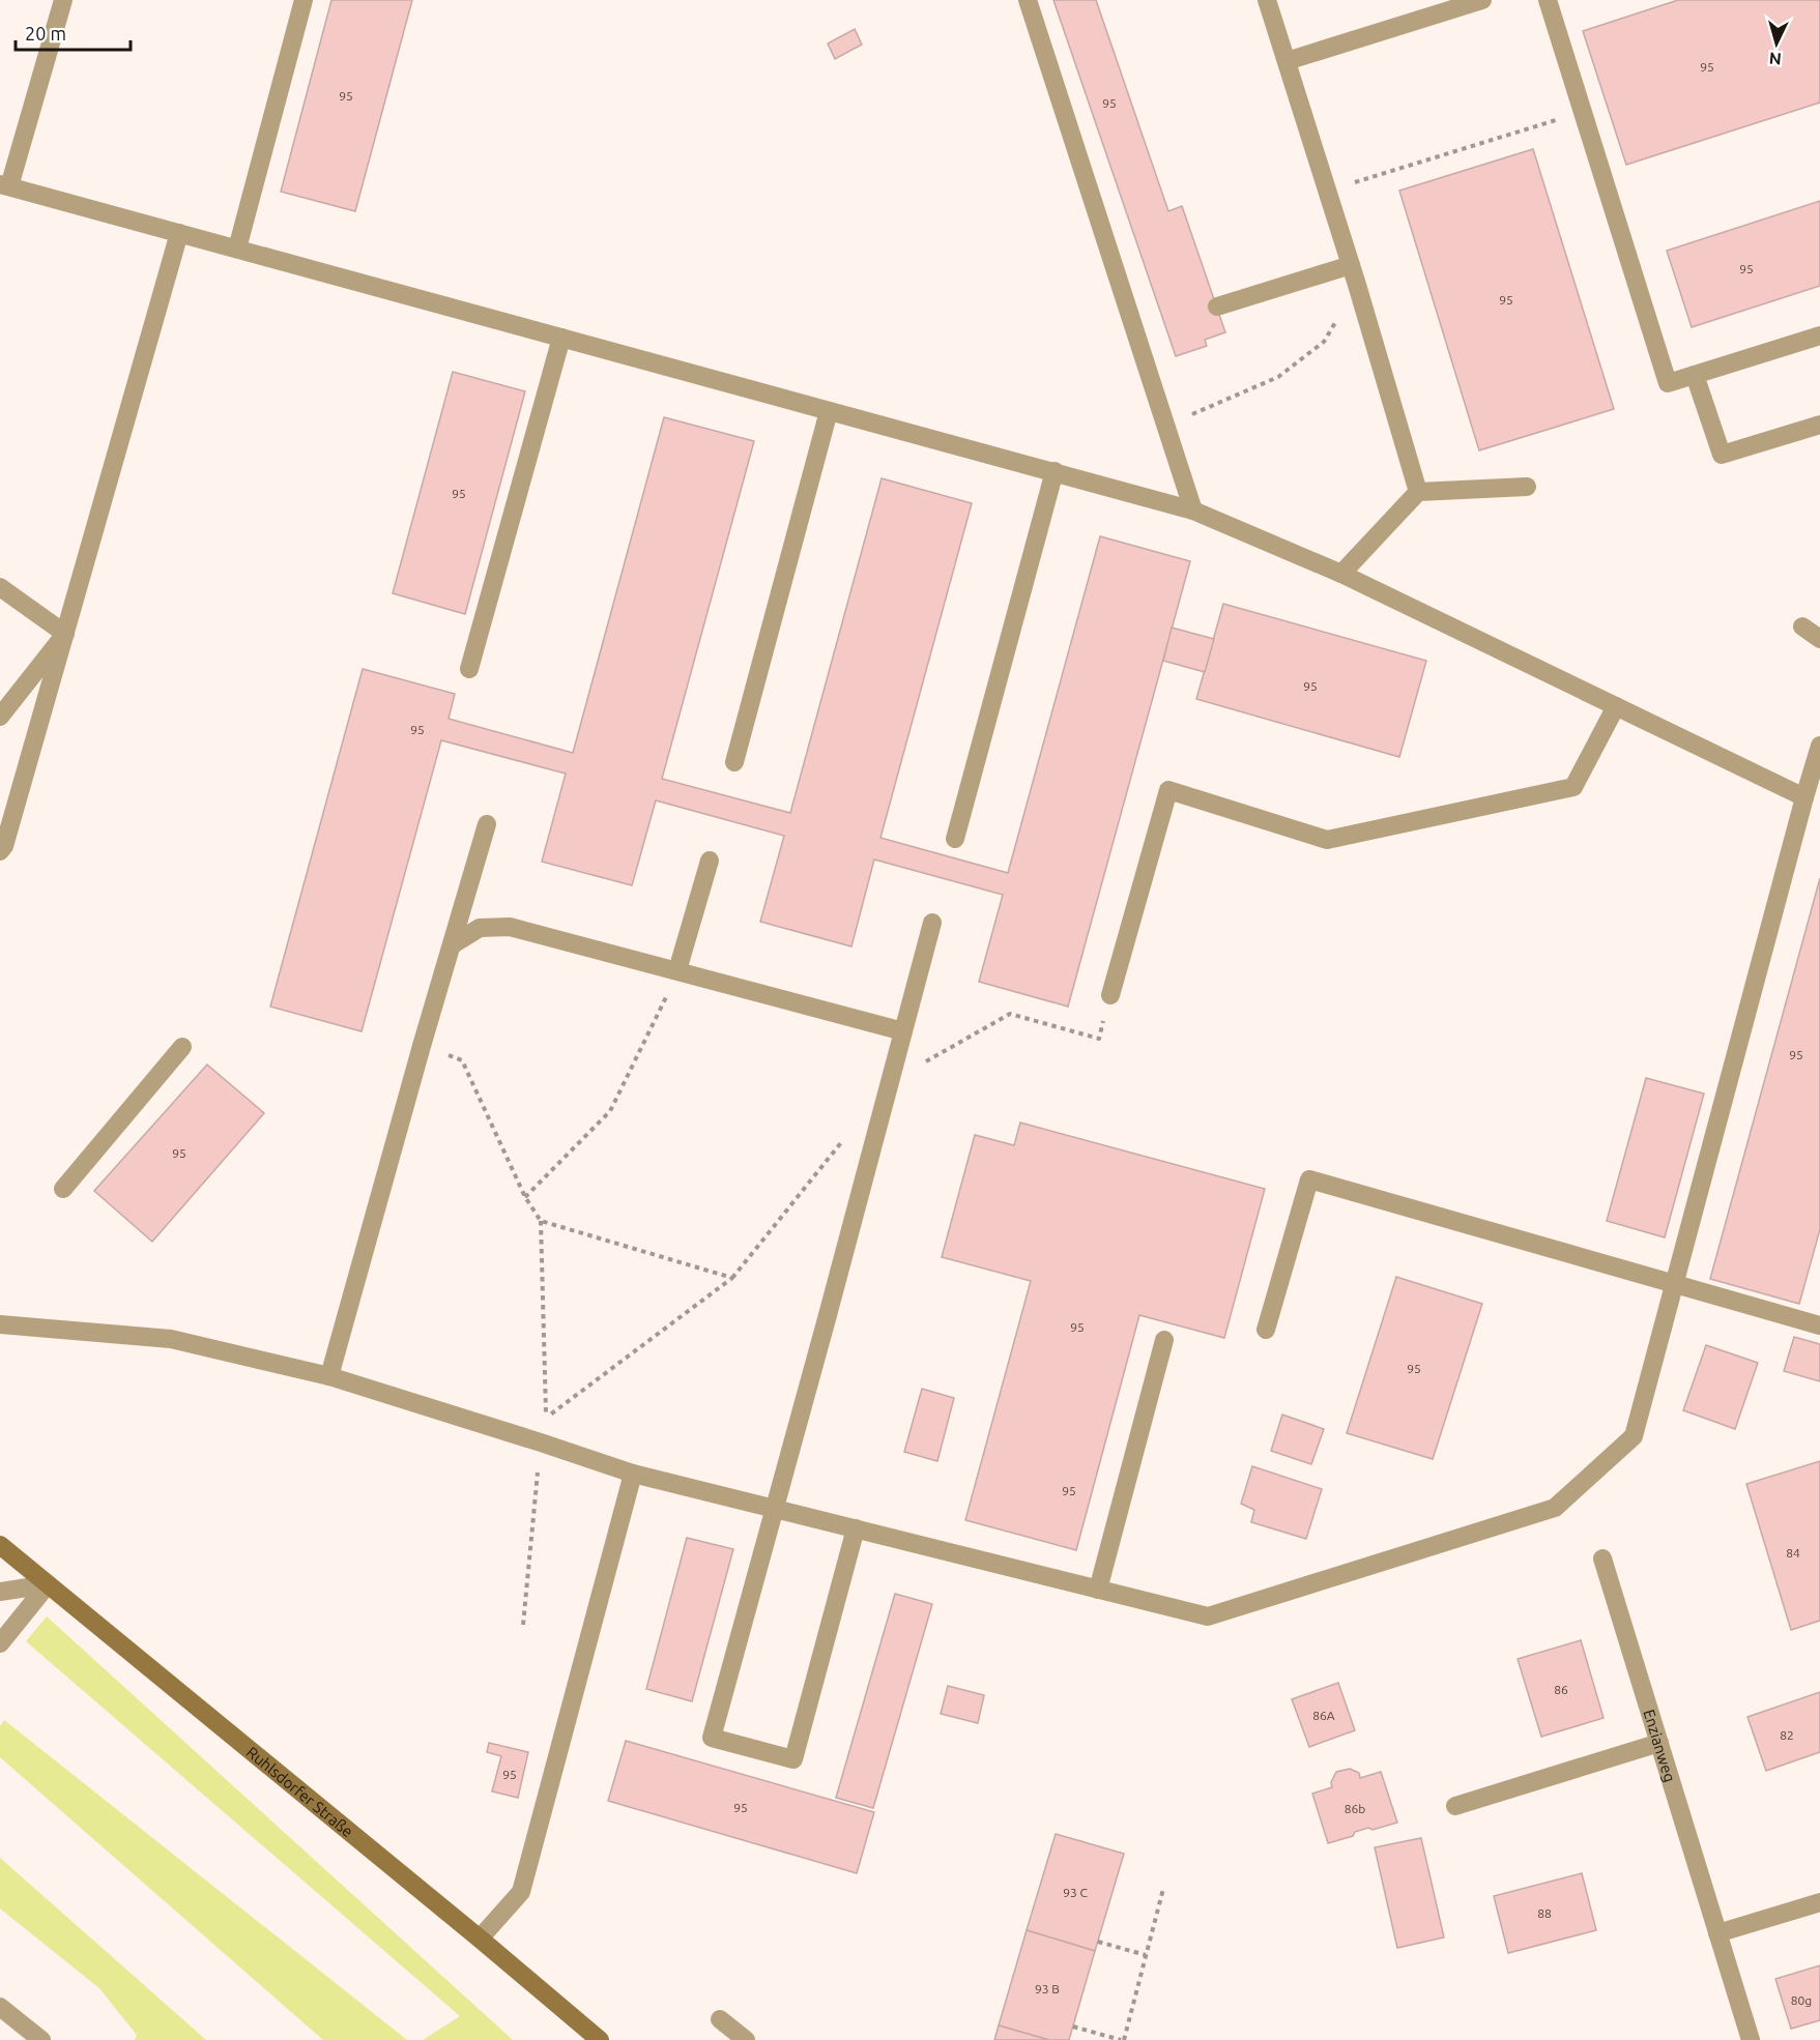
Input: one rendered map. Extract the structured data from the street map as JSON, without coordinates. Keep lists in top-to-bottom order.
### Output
{
  "streets": {
    "street": ["Enzianweg", "Ruhlsdorfer Straße"]
  },
  "house_numbers": [
    "95",
    "95",
    "95",
    "95",
    "95",
    "95",
    "95",
    "95",
    "95",
    "95",
    "95",
    "95",
    "95",
    "84",
    "86",
    "86A",
    "82",
    "95",
    "95",
    "86b",
    "93 C",
    "88",
    "93 B",
    "80g"
  ],
  "scale_bar": "20 m",
  "north": "bottom"
}
